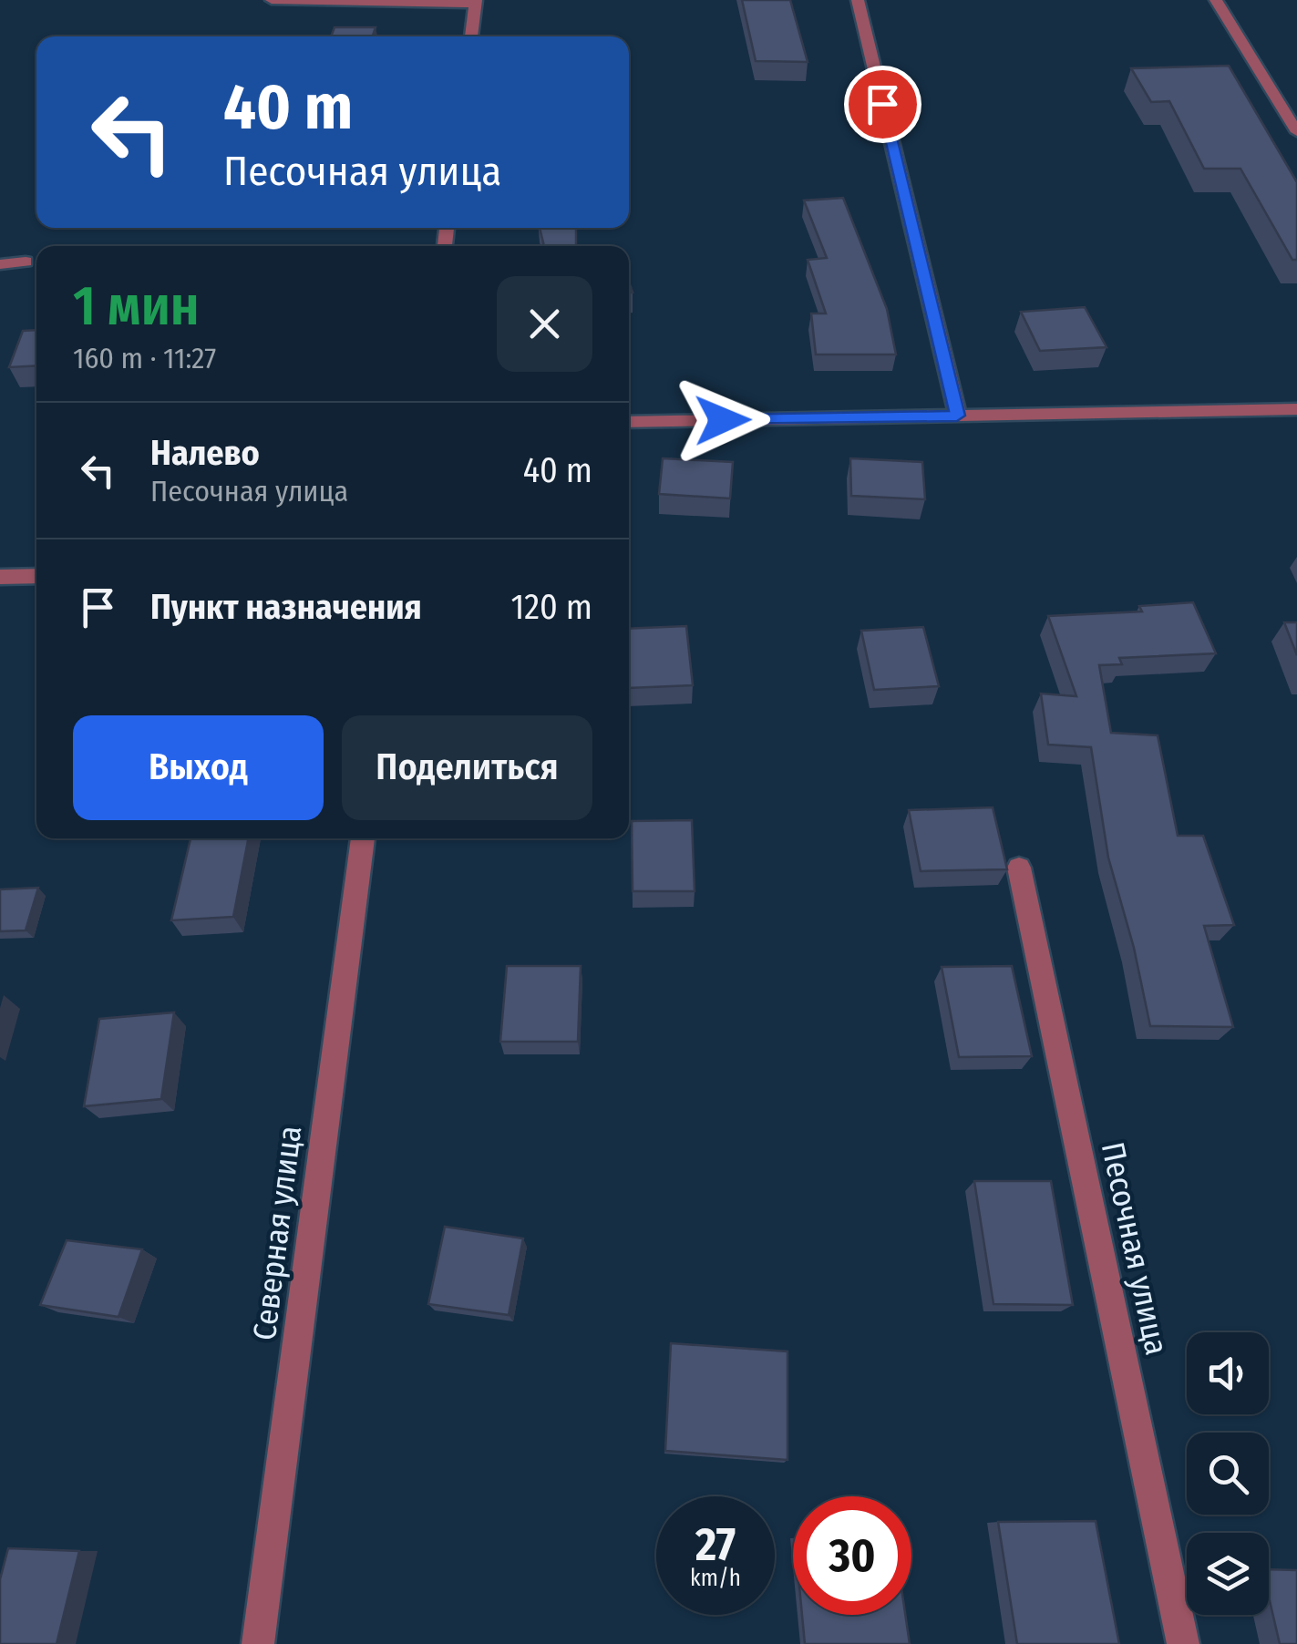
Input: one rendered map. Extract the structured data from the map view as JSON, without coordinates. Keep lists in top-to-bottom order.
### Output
{
  "streets": {
    "street": ["Северная улица", "Песочная улица"]
  },
  "page": {
    "turn": ["40 m", "Песочная улица"],
    "heading": ["1 мин", "160 m · 11:27"],
    "list": [
      {
        "name": "Налево",
        "note": "Песочная улица",
        "value": "40 m"
      },
      {
        "name": "Пункт назначения",
        "value": "120 m"
      }
    ],
    "buttons": ["Выход", "Поделиться"],
    "speed": "27 km/h",
    "limit": "30"
  }
}
